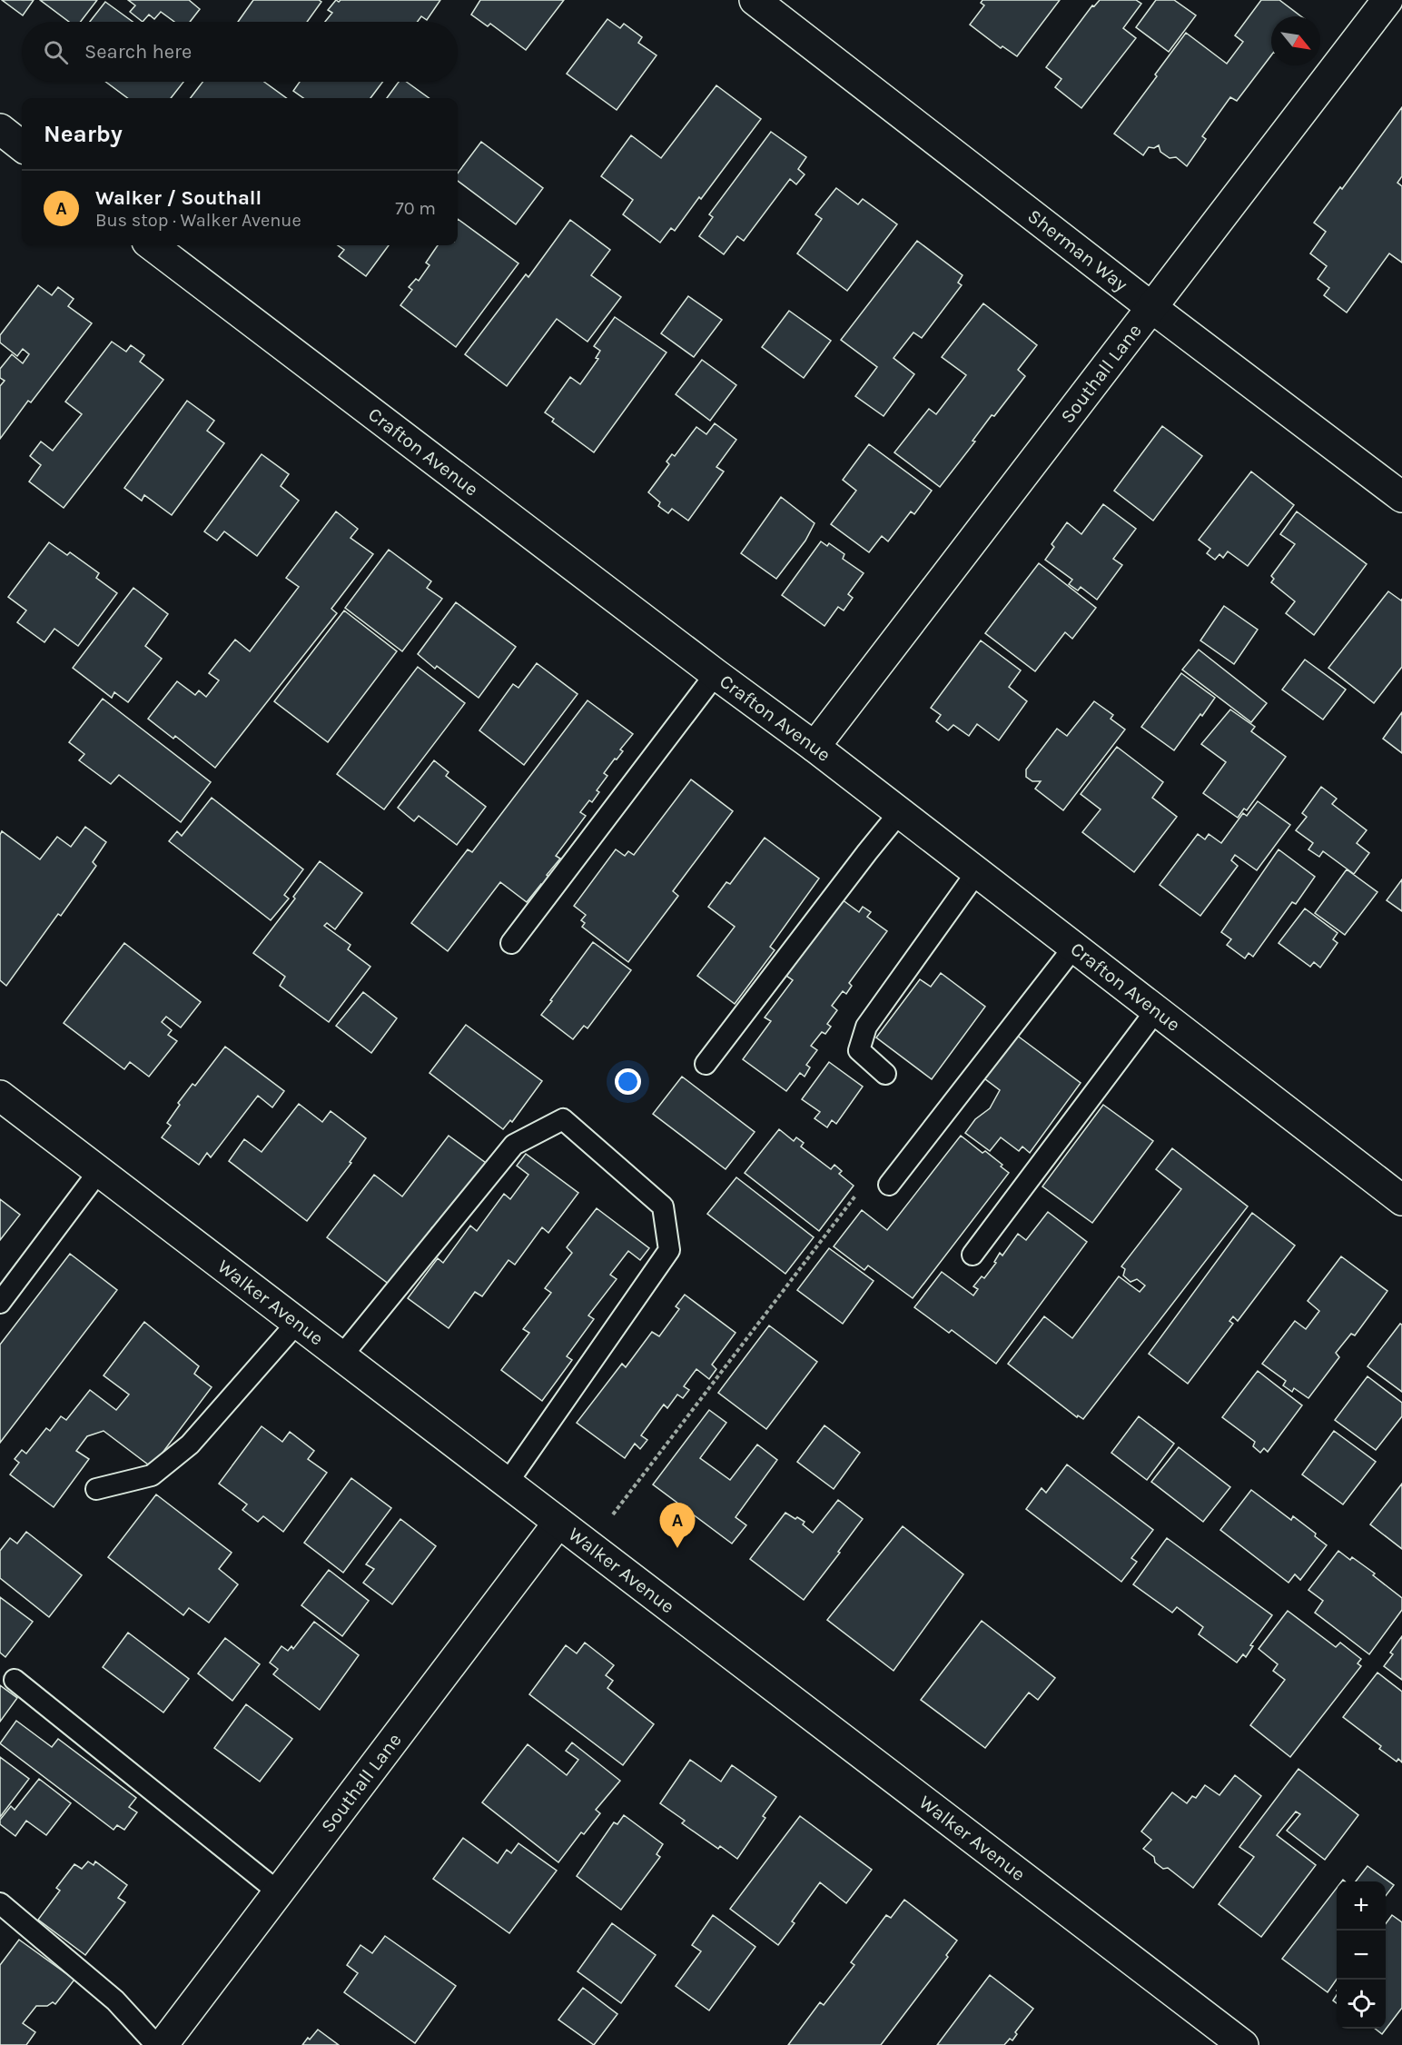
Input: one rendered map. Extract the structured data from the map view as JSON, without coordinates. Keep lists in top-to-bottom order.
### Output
{
  "streets": {
    "street": [
      "Sherman Way",
      "Southall Lane",
      "Crafton Avenue",
      "Walker Avenue"
    ]
  },
  "crossings": [
    ["Sherman Way", "Southall Lane"],
    ["Southall Lane", "Crafton Avenue"],
    ["Southall Lane", "Walker Avenue"]
  ],
  "north": "bottom right",
  "page": {
    "search": "Search here",
    "heading": "Nearby",
    "list": [
      {
        "mark": "A",
        "name": "Walker / Southall",
        "note": "Bus stop · Walker Avenue",
        "value": "70 m"
      }
    ],
    "pins": "A",
    "map_buttons": ["+", "−"]
  }
}
